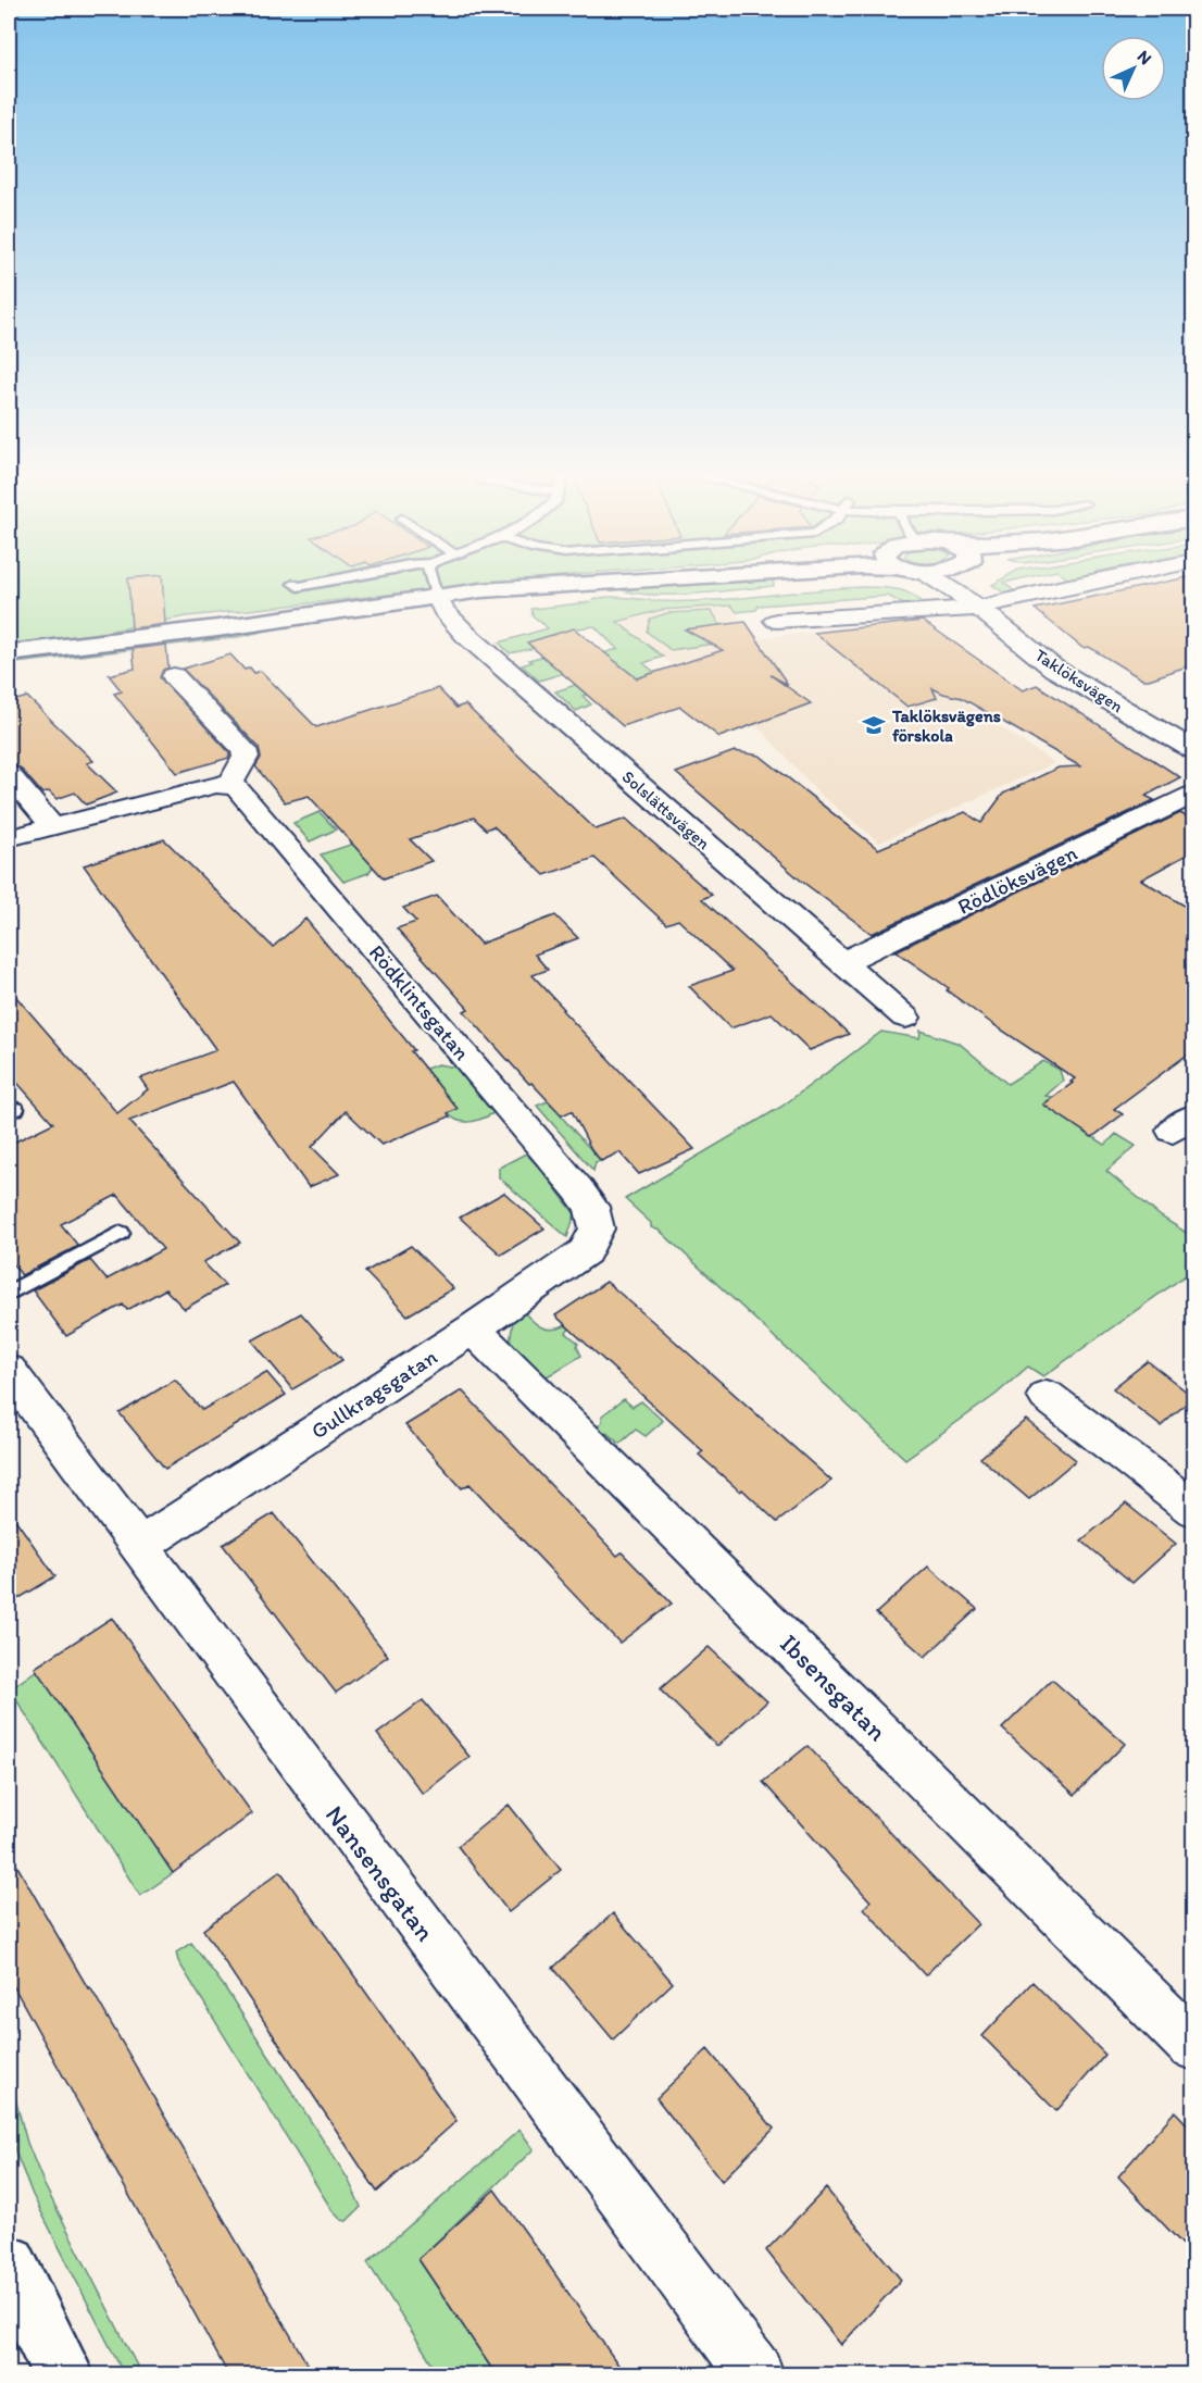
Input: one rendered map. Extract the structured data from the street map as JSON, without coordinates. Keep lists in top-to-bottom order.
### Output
{
  "streets": {
    "street": [
      "Taklöksvägen",
      "Solslättsvägen",
      "Rödlöksvägen",
      "Rödklintsgatan",
      "Gullkragsgatan",
      "Ibsensgatan",
      "Nansensgatan"
    ]
  },
  "crossings": [
    ["Solslättsvägen", "Rödlöksvägen"],
    ["Rödklintsgatan", "Gullkragsgatan"],
    ["Gullkragsgatan", "Ibsensgatan"],
    ["Gullkragsgatan", "Nansensgatan"]
  ],
  "places": {
    "school or university": ["Taklöksvägens förskola"]
  },
  "north": "top right"
}
